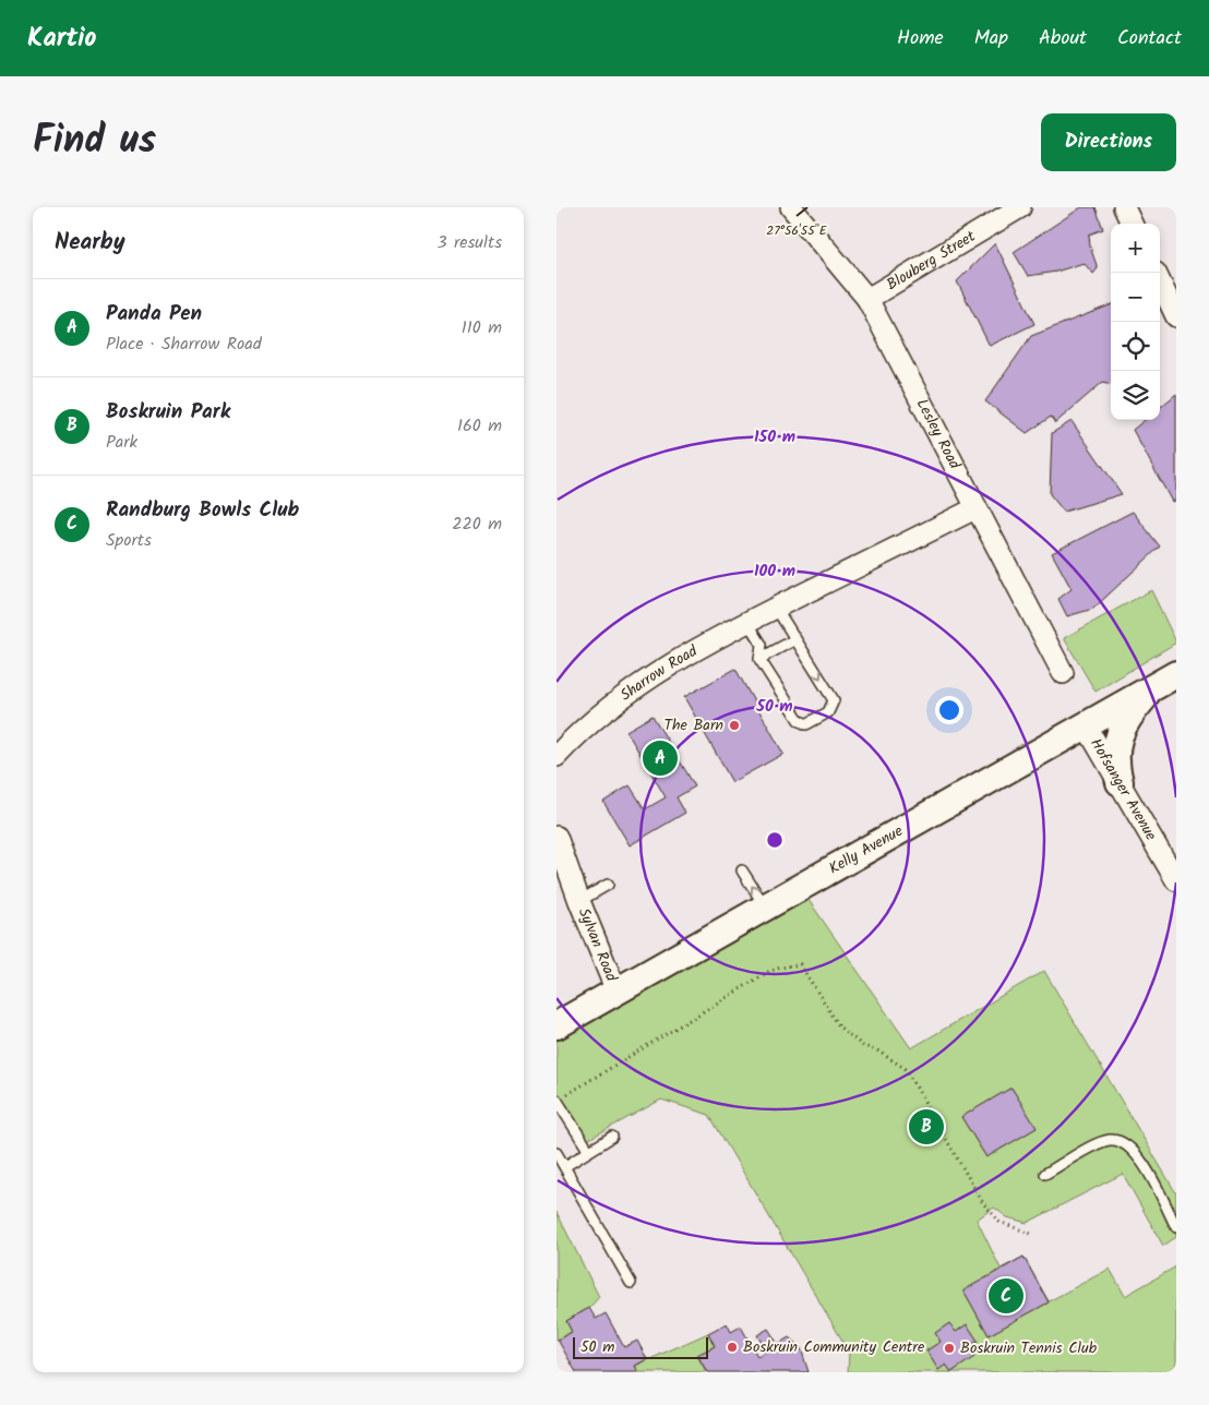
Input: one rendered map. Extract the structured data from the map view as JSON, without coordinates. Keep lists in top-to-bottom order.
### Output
{
  "streets": {
    "street": [
      "Blouberg Street",
      "Lesley Road",
      "Sharrow Road",
      "Hofsanger Avenue",
      "Kelly Avenue",
      "Sylvan Road"
    ]
  },
  "crossings": [
    ["Blouberg Street", "Lesley Road"],
    ["Lesley Road", "Sharrow Road"],
    ["Hofsanger Avenue", "Kelly Avenue"],
    ["Kelly Avenue", "Sylvan Road"]
  ],
  "places": ["The Barn", "Boskruin Community Centre", "Boskruin Tennis Club"],
  "scale_bar": "50 m",
  "page": {
    "header": "Kartio",
    "nav": [
      "Home",
      "Map",
      "About",
      "Contact"
    ],
    "title": "Find us",
    "buttons": "Directions",
    "heading": ["Nearby", "3 results"],
    "map_buttons": ["+", "−"],
    "list": [
      {
        "mark": "A",
        "name": "Panda Pen",
        "note": "Place · Sharrow Road",
        "value": "110 m"
      },
      {
        "mark": "B",
        "name": "Boskruin Park",
        "note": "Park",
        "value": "160 m"
      },
      {
        "mark": "C",
        "name": "Randburg Bowls Club",
        "note": "Sports",
        "value": "220 m"
      }
    ],
    "pins": ["A", "B", "C"],
    "scale": "50 m"
  },
  "coordinates": ["27°56'55\"E"],
  "rings": ["150 m", "100 m", "50 m"]
}
